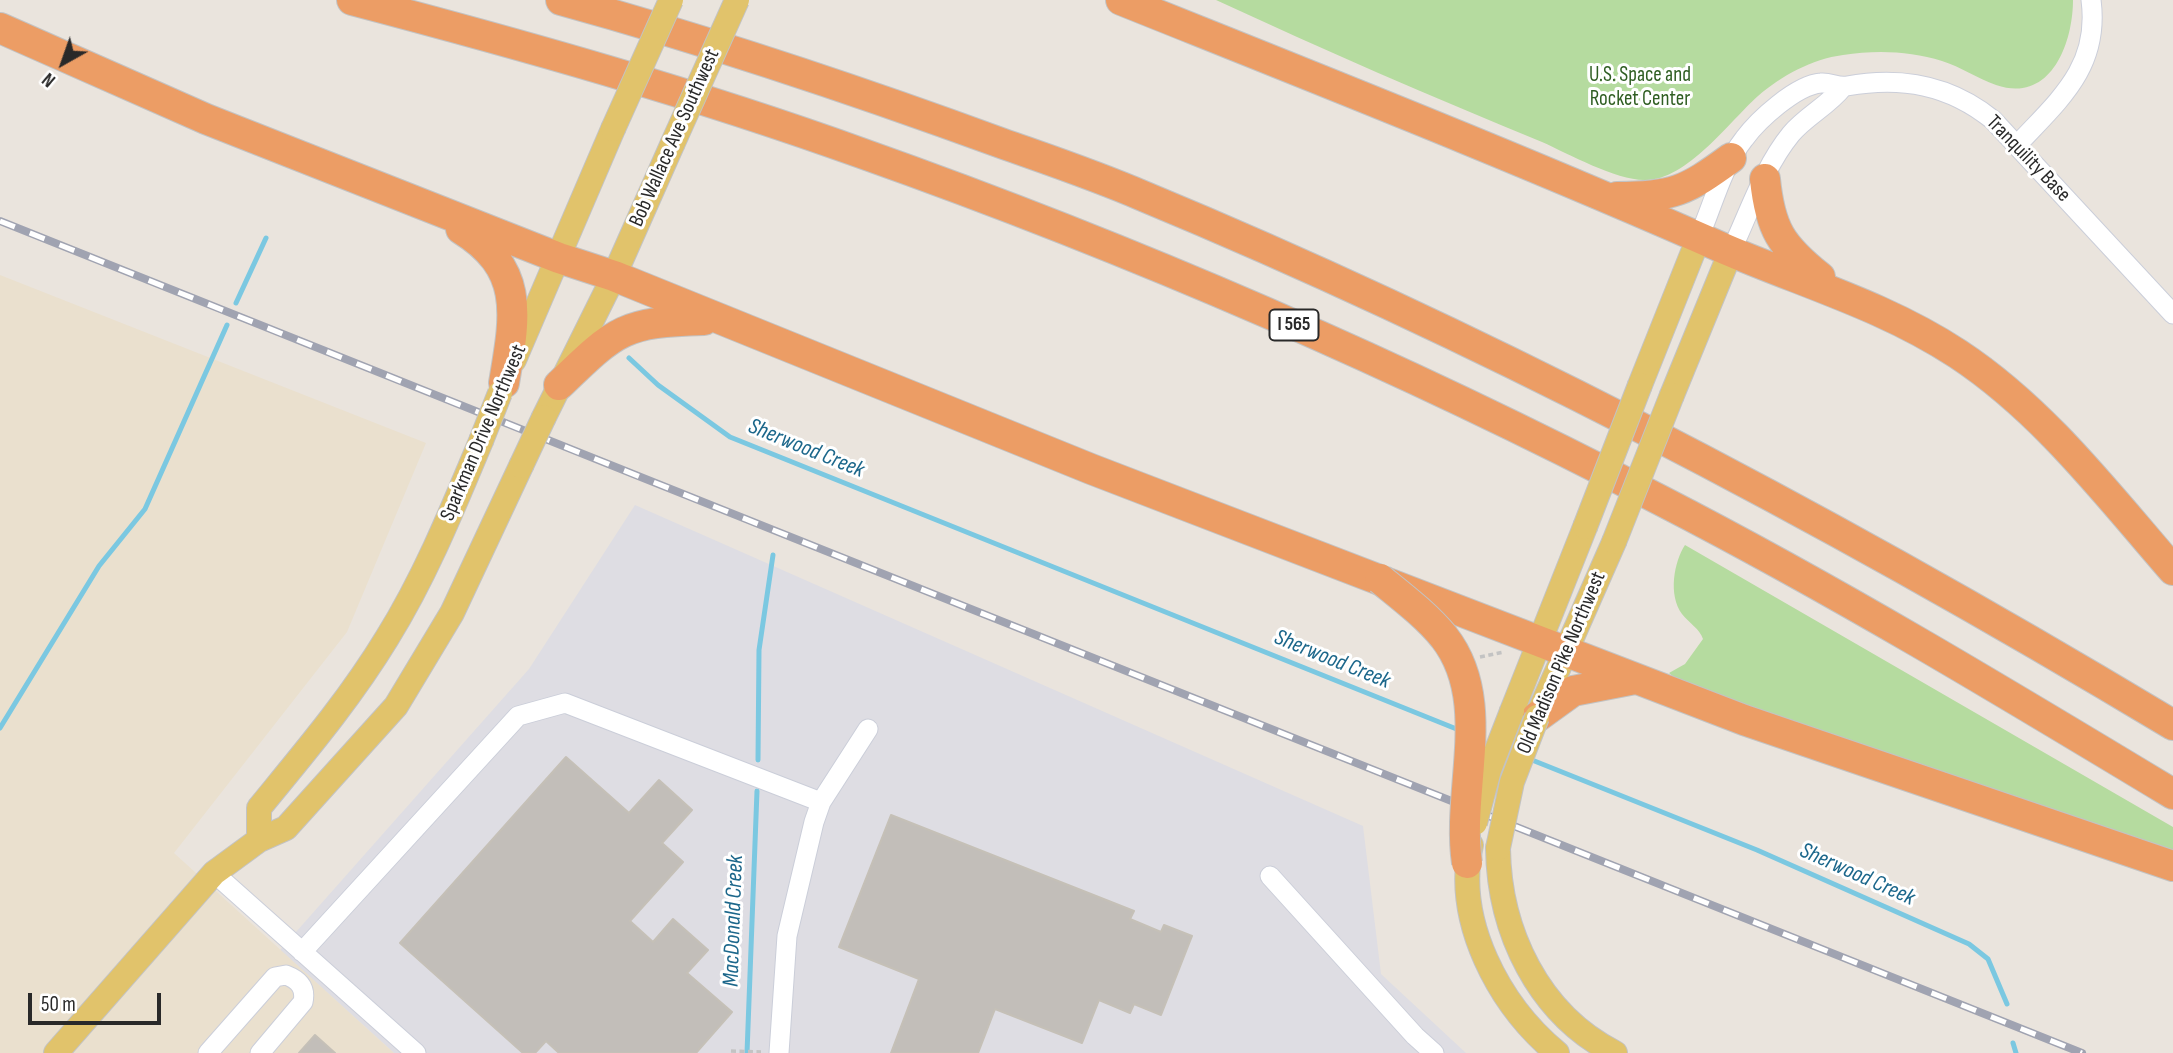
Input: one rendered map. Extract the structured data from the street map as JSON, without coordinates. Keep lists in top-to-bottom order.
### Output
{
  "streets": {
    "highway": ["I 565"],
    "main road": ["Bob Wallace Ave Southwest", "Sparkman Drive Northwest", "Old Madison Pike Northwest"],
    "street": ["Tranquility Base"]
  },
  "crossings": [
    ["Tranquility Base", "Old Madison Pike Northwest"]
  ],
  "water": ["Sherwood Creek", "MacDonald Creek"],
  "parks": ["U.S. Space and Rocket Center"],
  "scale_bar": "50 m",
  "north": "bottom left"
}
